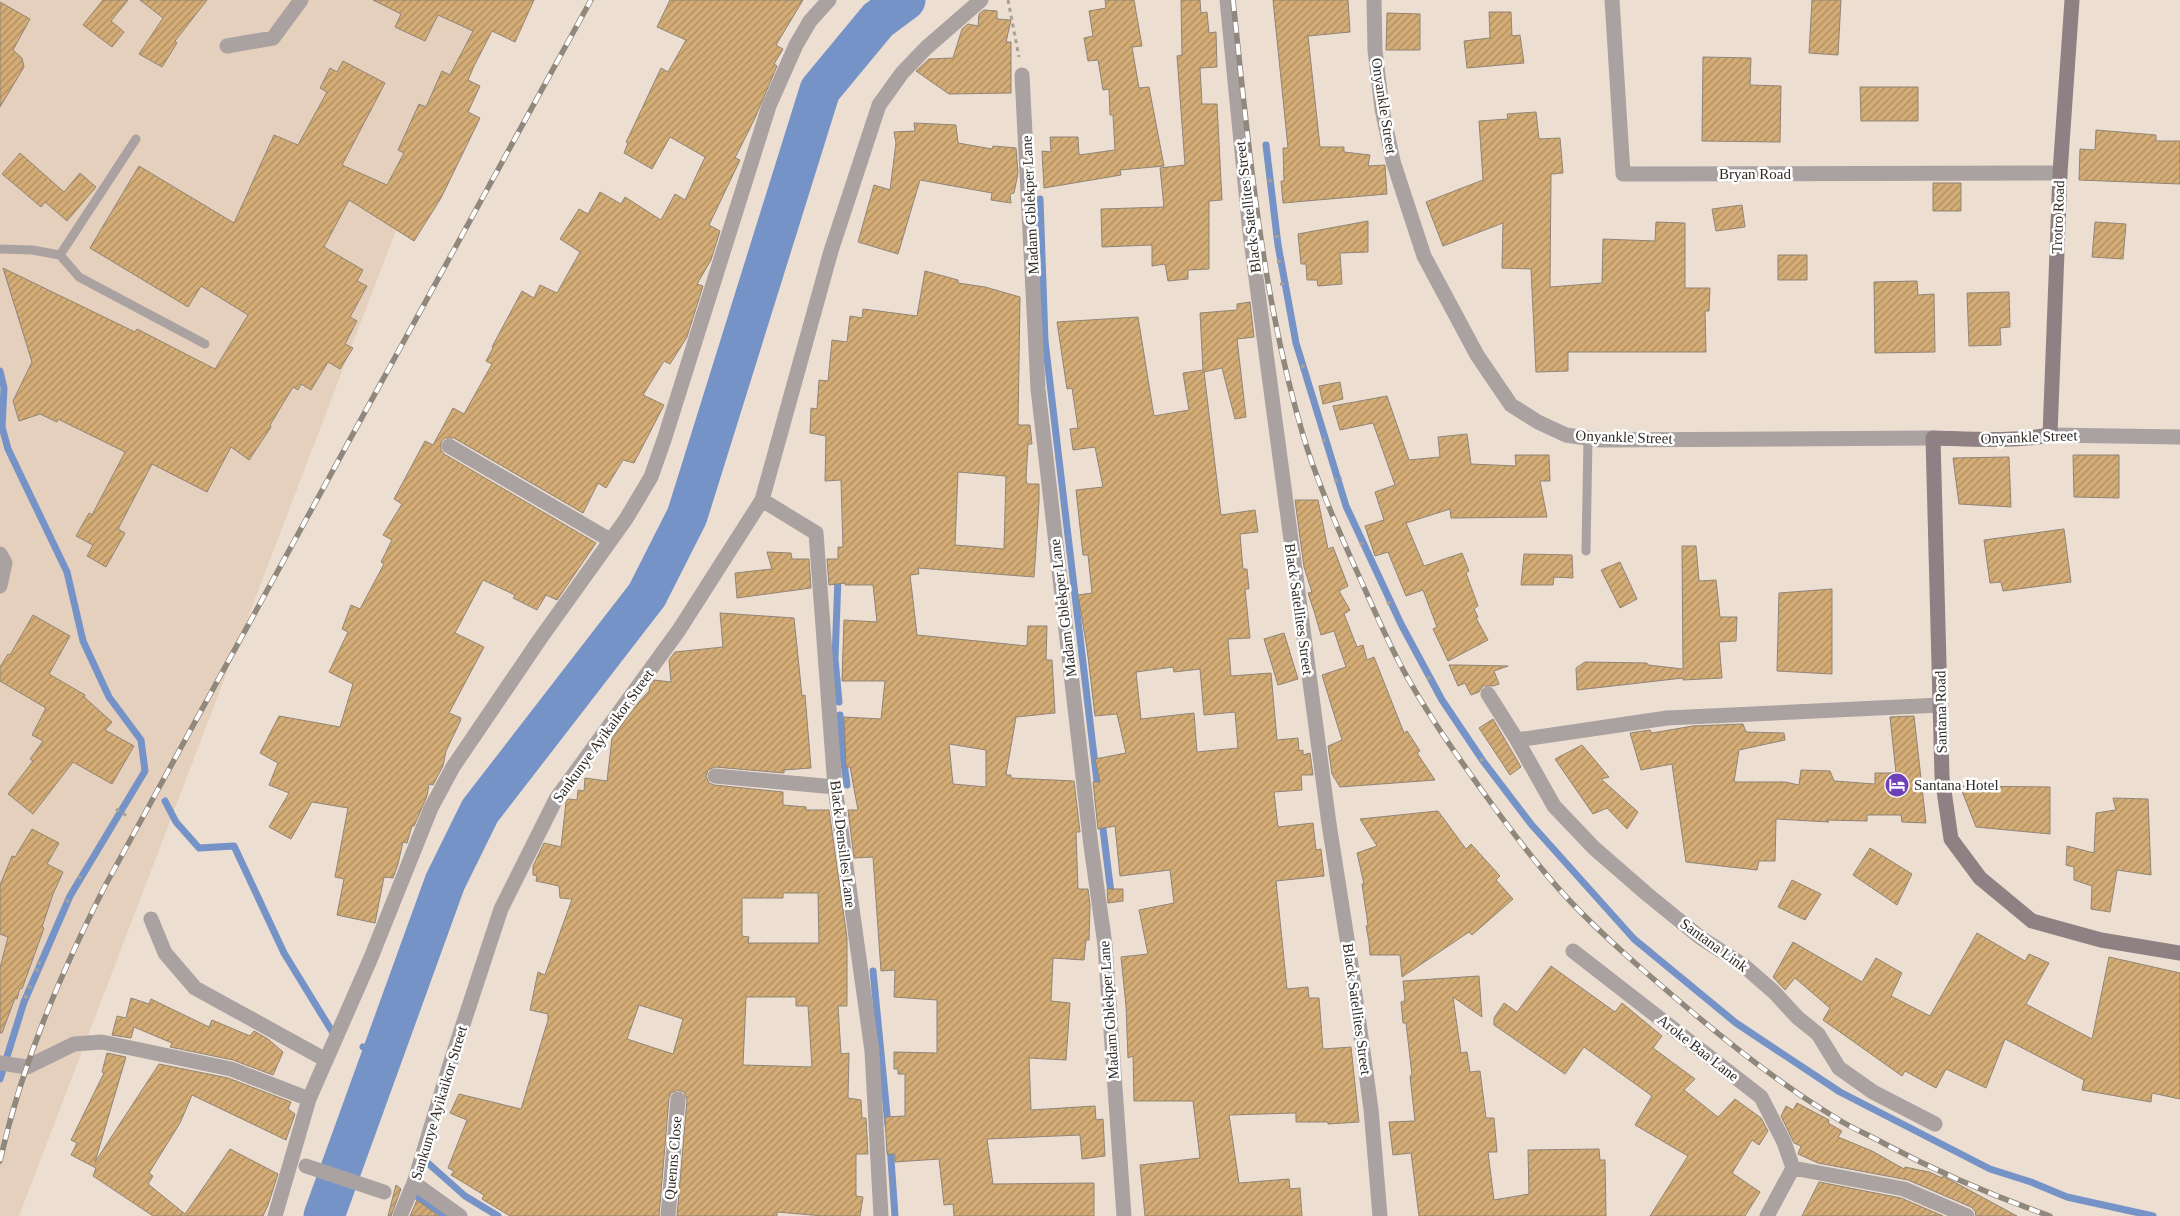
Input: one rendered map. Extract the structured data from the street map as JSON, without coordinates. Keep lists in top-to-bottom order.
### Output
{
  "streets": {
    "street": [
      "Onyankle Street",
      "Bryan Road",
      "Madam Gblekper Lane",
      "Black Satellites Street",
      "Trotro Road",
      "Santana Road",
      "Sankunye Ayikaikor Street",
      "Black Densilles Lane",
      "Santana Link",
      "Aroke Baa Lane",
      "Quenns Close"
    ]
  },
  "crossings": [
    ["Onyankle Street", "Trotro Road"],
    ["Onyankle Street", "Santana Road"],
    ["Bryan Road", "Trotro Road"],
    ["Sankunye Ayikaikor Street", "Black Densilles Lane"]
  ],
  "places": {
    "hotel": ["Santana Hotel"]
  }
}
